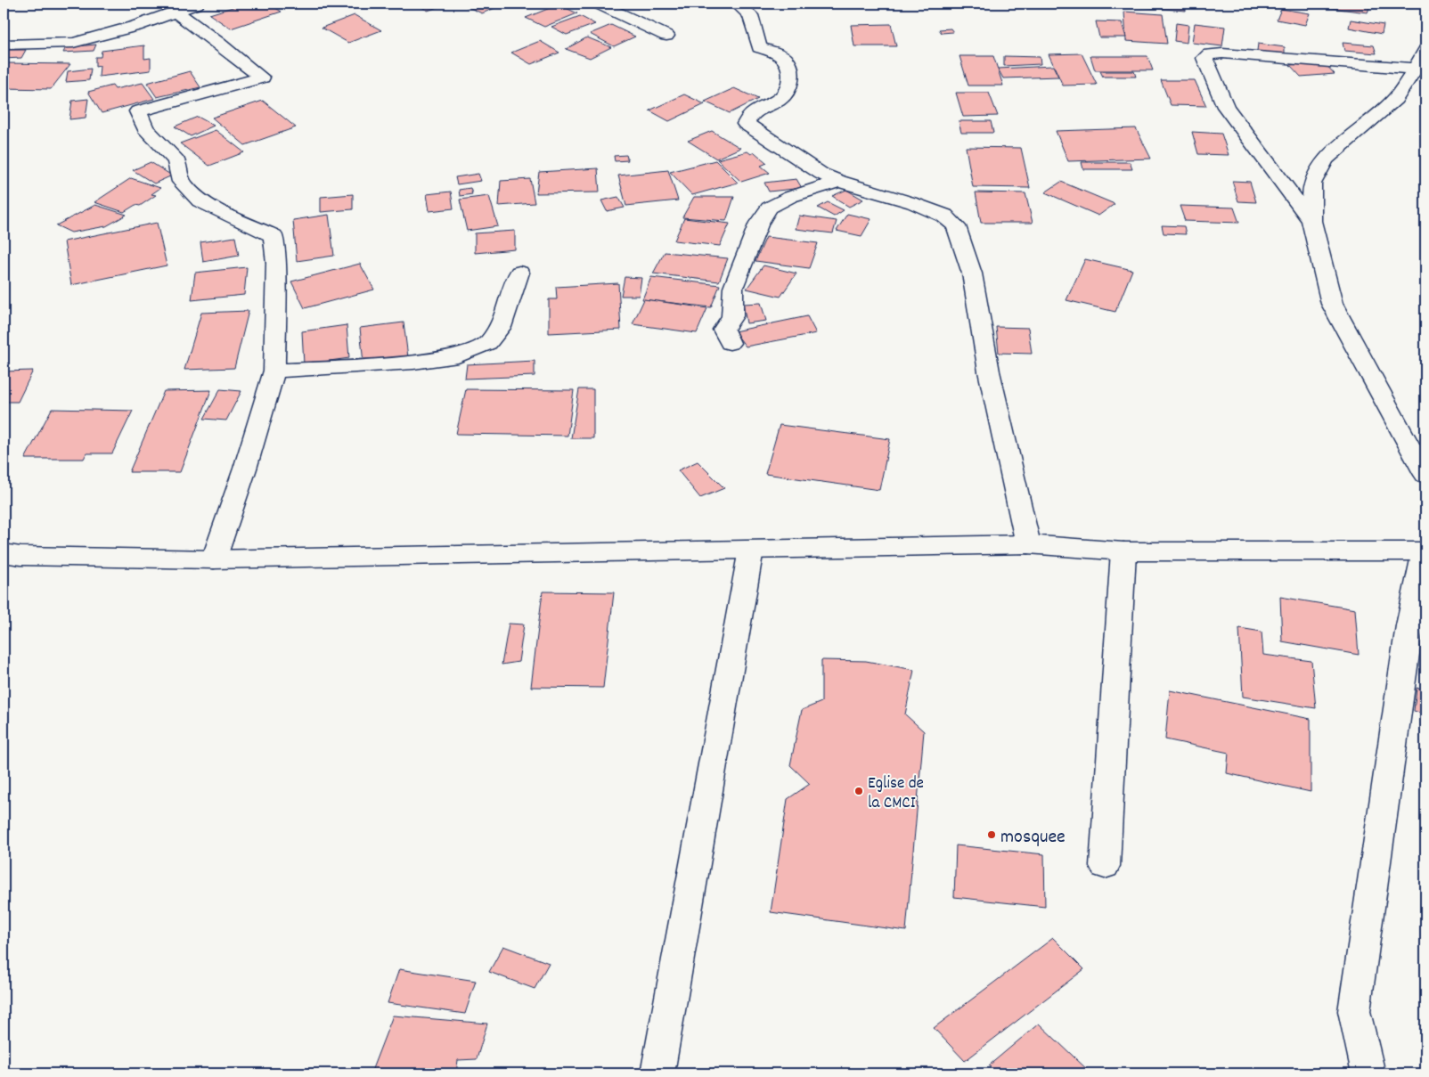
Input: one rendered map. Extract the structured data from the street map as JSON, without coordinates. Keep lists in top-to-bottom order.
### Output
{
  "places": ["Eglise de la CMCI", "mosquee"]
}
